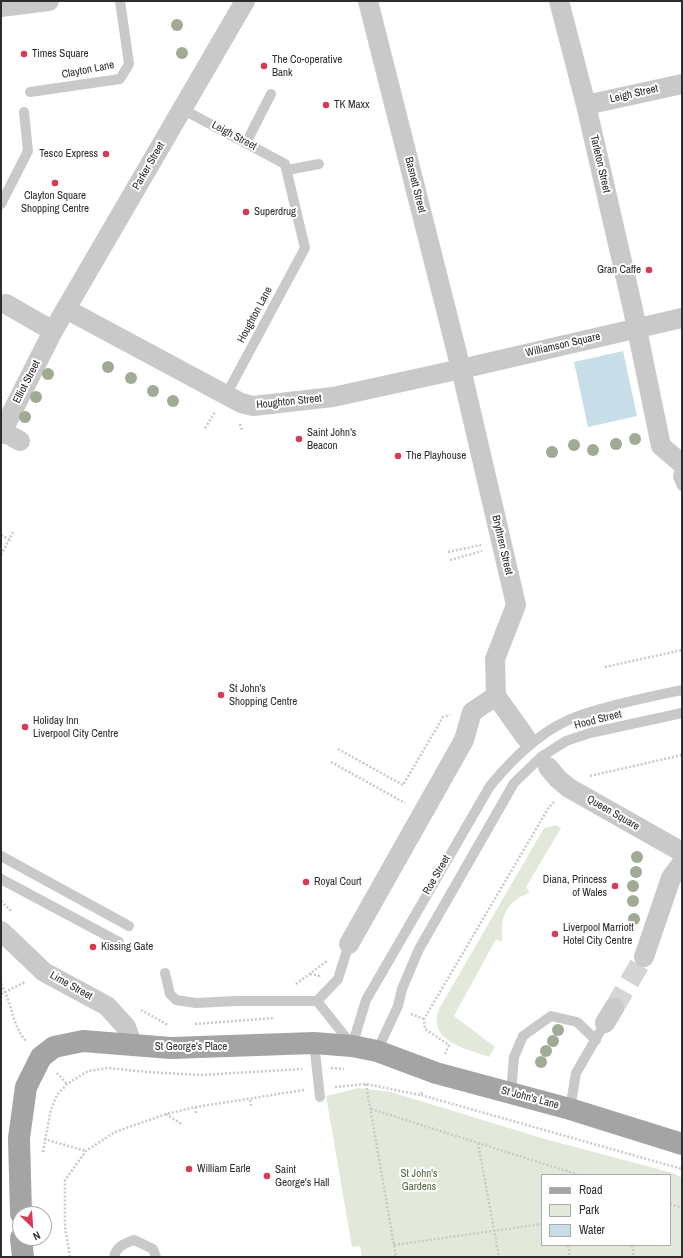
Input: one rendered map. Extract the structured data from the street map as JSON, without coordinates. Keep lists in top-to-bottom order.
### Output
{
  "streets": {
    "main road": ["St George's Place", "St John's Lane"],
    "street": [
      "Leigh Street",
      "Tarleton Street",
      "Parker Street",
      "Basnett Street",
      "Williamson Square",
      "Elliot Street",
      "Houghton Street",
      "Brythren Street",
      "Queen Square",
      "Lime Street"
    ],
    "lane": [
      "Clayton Lane",
      "Houghton Lane",
      "Hood Street",
      "Roe Street"
    ]
  },
  "crossings": [
    ["Leigh Street", "Tarleton Street"],
    ["Leigh Street", "Parker Street"],
    ["Leigh Street", "Houghton Lane"],
    ["Tarleton Street", "Williamson Square"],
    ["Parker Street", "Elliot Street"],
    ["Parker Street", "Houghton Street"],
    ["Basnett Street", "Williamson Square"],
    ["Basnett Street", "Houghton Street"],
    ["Basnett Street", "Brythren Street"],
    ["Houghton Lane", "Houghton Street"],
    ["Williamson Square", "Houghton Street"],
    ["Williamson Square", "Brythren Street"],
    ["Houghton Street", "Brythren Street"],
    ["Hood Street", "Roe Street"],
    ["Roe Street", "St George's Place"],
    ["Roe Street", "St John's Lane"],
    ["Lime Street", "St George's Place"],
    ["St George's Place", "St John's Lane"]
  ],
  "parks": ["St John's Gardens"],
  "places": [
    "Times Square",
    "The Co-operative Bank",
    "TK Maxx",
    "Tesco Express",
    "Clayton Square Shopping Centre",
    "Superdrug",
    "Gran Caffe",
    "Saint John's Beacon",
    "The Playhouse",
    "St John's Shopping Centre",
    "Holiday Inn Liverpool City Centre",
    "Royal Court",
    "Diana, Princess of Wales",
    "Liverpool Marriott Hotel City Centre",
    "Kissing Gate",
    "William Earle",
    "Saint George's Hall"
  ],
  "legend": ["Road", "Park", "Water"],
  "north": "bottom right"
}
